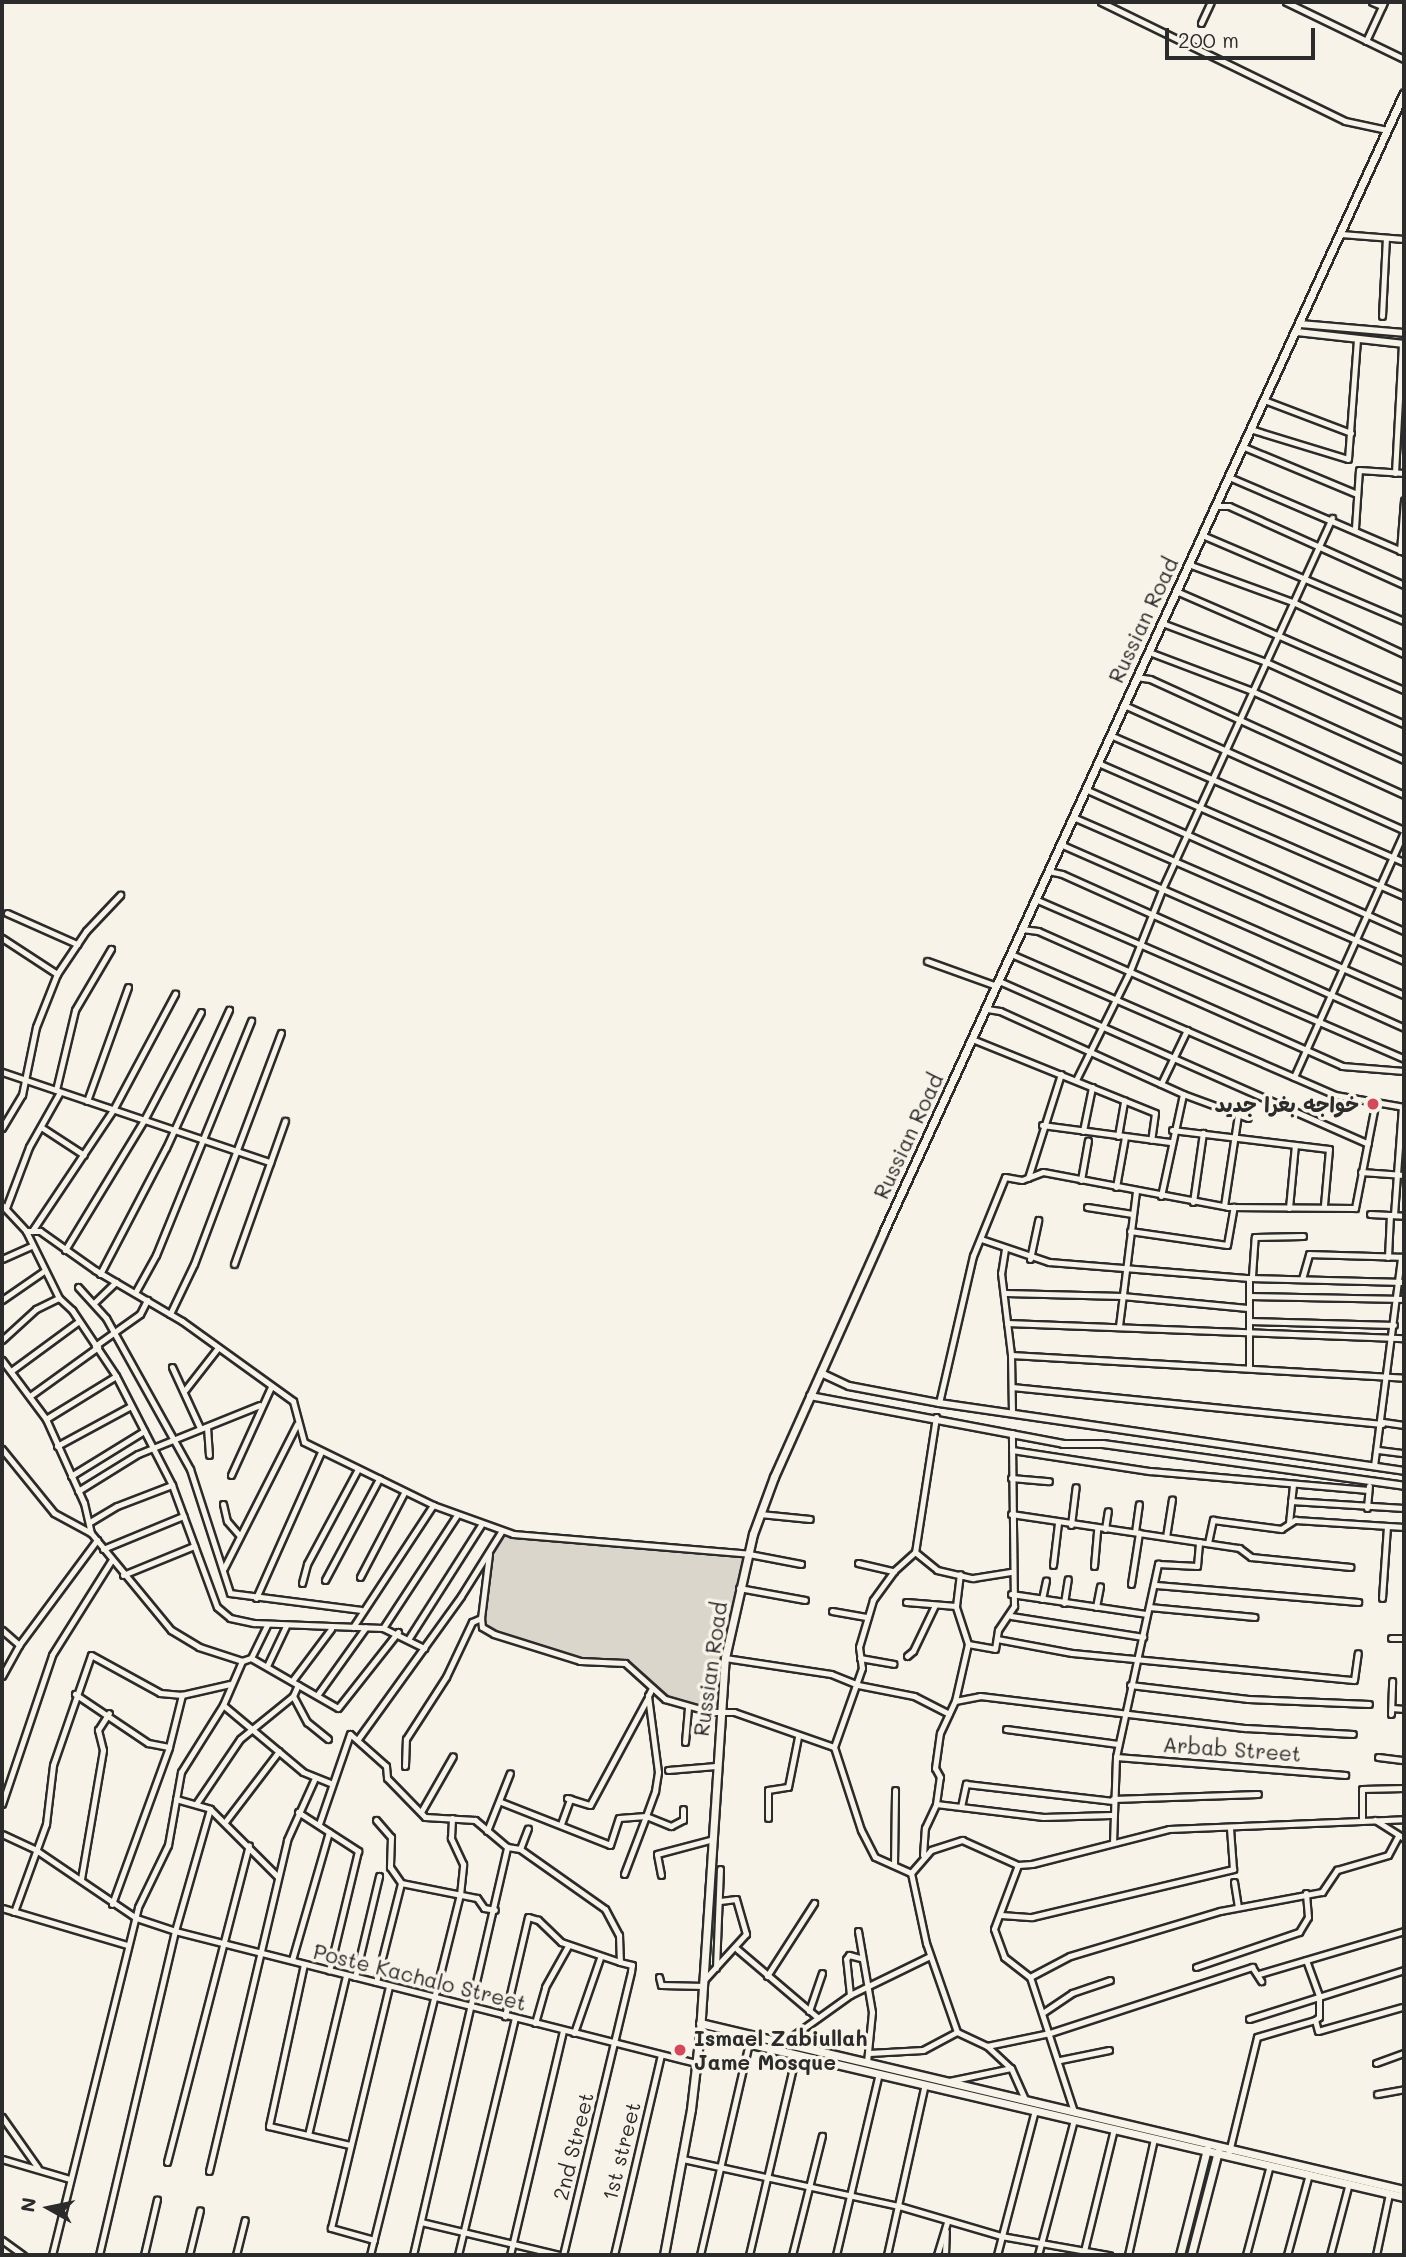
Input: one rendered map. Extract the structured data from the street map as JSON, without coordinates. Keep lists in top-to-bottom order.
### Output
{
  "streets": {
    "main road": ["Russian Road"],
    "street": [
      "Arbab Street",
      "Poste Kachalo Street",
      "2nd Street",
      "1st street"
    ]
  },
  "crossings": [
    ["Russian Road", "Poste Kachalo Street"],
    ["Poste Kachalo Street", "2nd Street"],
    ["Poste Kachalo Street", "1st street"]
  ],
  "places": ["خواجه بغرا جدید", "Ismael Zabiullah Jame Mosque"],
  "scale_bar": "200 m",
  "north": "left"
}
